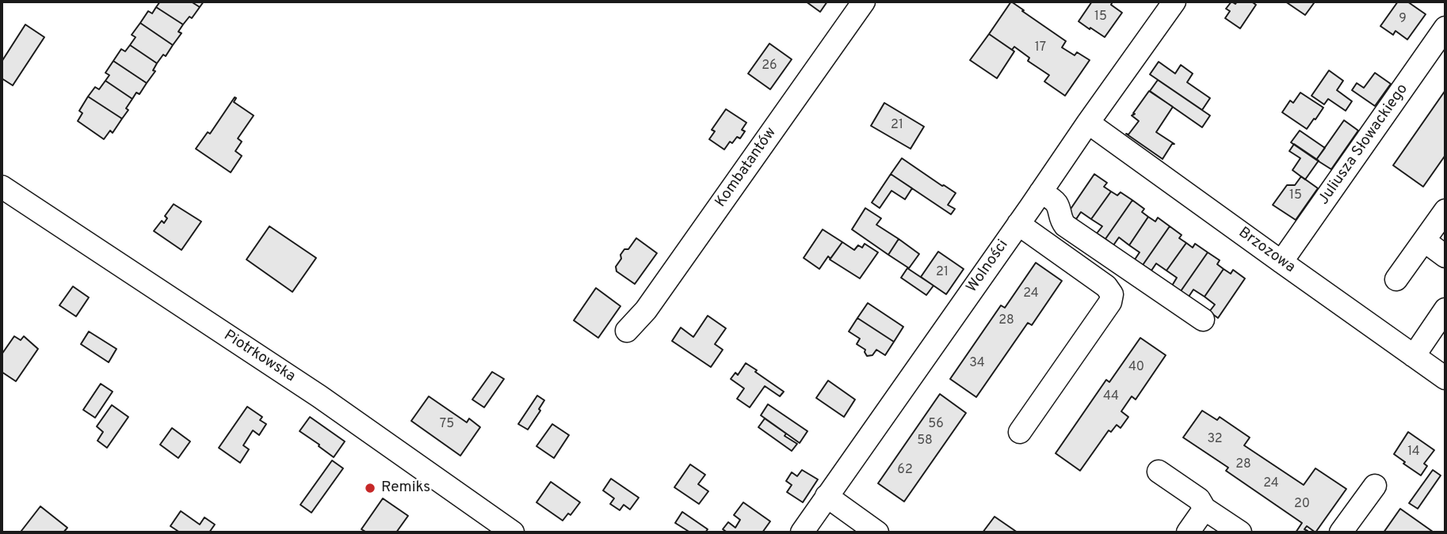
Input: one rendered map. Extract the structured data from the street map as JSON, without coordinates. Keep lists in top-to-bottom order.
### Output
{
  "streets": {
    "street": [
      "Juliusza Słowackiego",
      "Kombatantów",
      "Brzozowa",
      "Wolności",
      "Piotrkowska"
    ]
  },
  "crossings": [
    ["Juliusza Słowackiego", "Brzozowa"],
    ["Brzozowa", "Wolności"]
  ],
  "places": ["Remiks"],
  "house_numbers": [
    "15",
    "9",
    "17",
    "26",
    "21",
    "15",
    "21",
    "24",
    "28",
    "34",
    "40",
    "44",
    "75",
    "56",
    "32",
    "58",
    "14",
    "28",
    "62",
    "24",
    "20"
  ]
}
